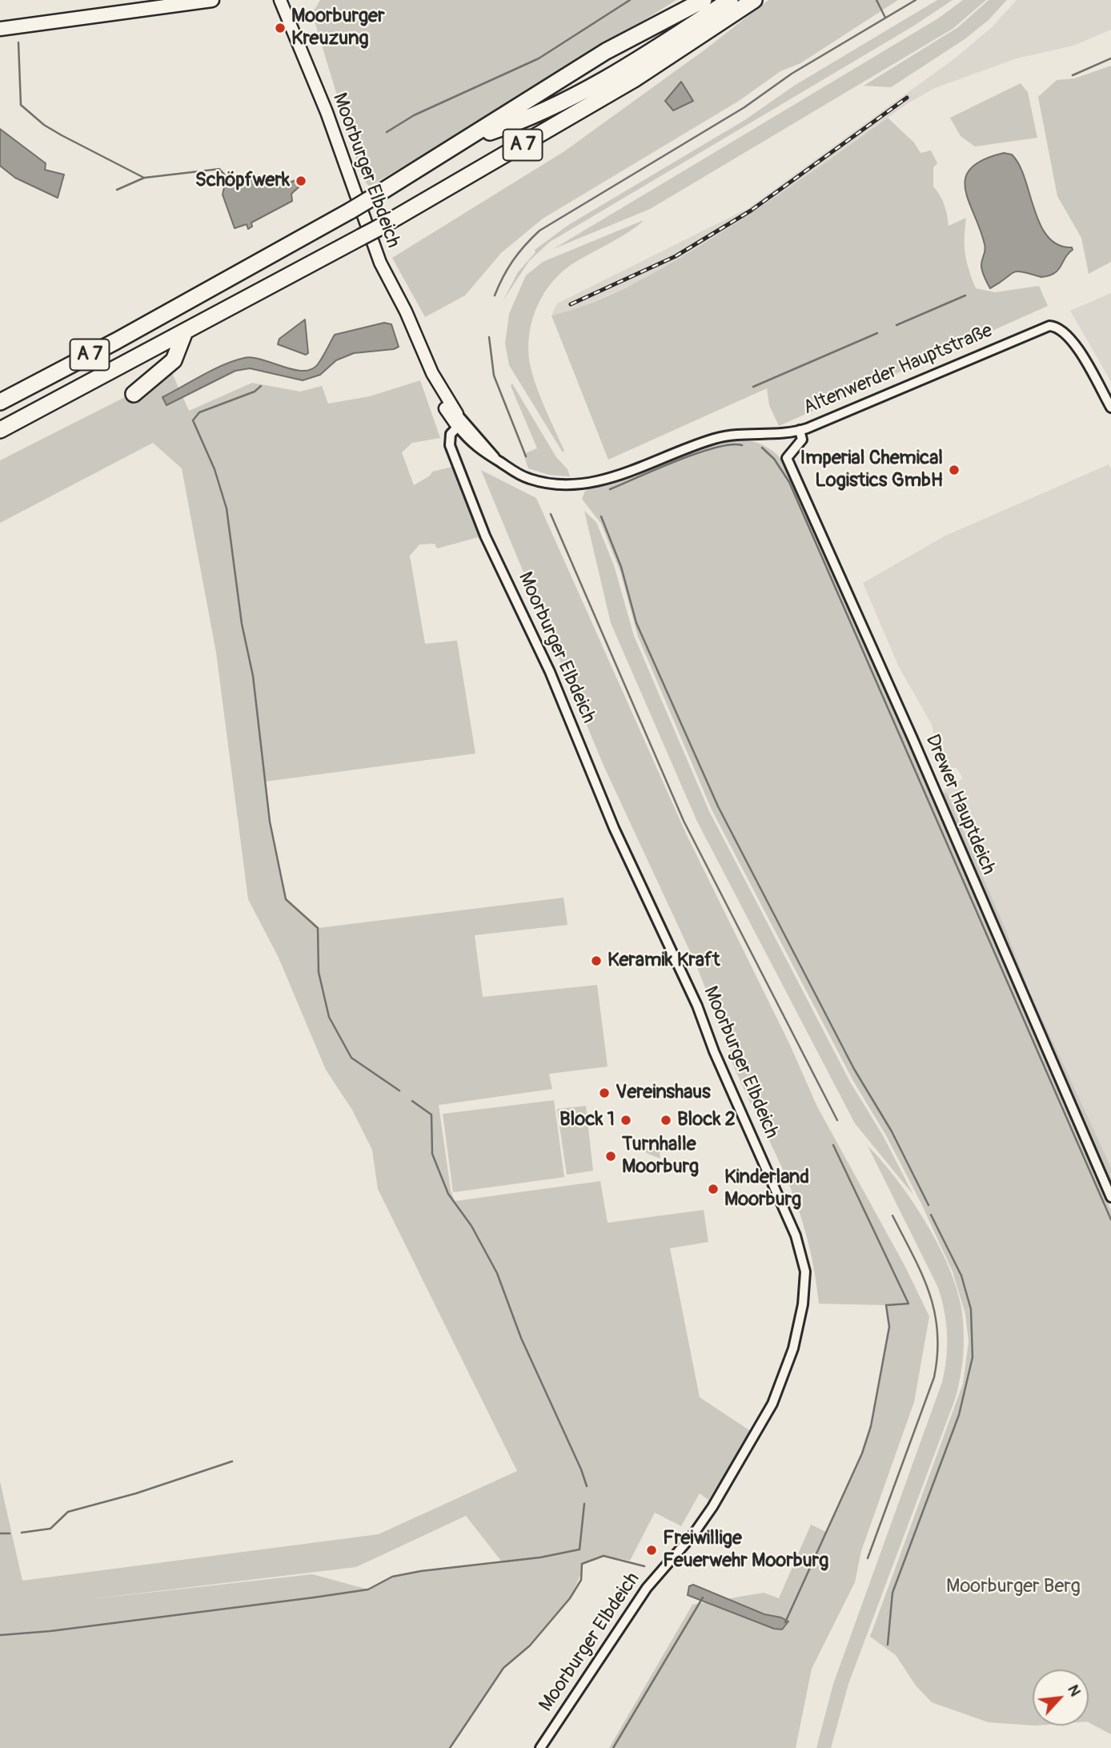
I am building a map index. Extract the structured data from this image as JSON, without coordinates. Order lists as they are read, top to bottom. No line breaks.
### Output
{"streets":{"highway":["A 7"],"street":["Moorburger Elbdeich","Altenwerder Hauptstraße","Drewer Hauptdeich"]},"crossings":[["Moorburger Elbdeich","Altenwerder Hauptstraße"],["Altenwerder Hauptstraße","Drewer Hauptdeich"]],"parks":["Moorburger Berg"],"places":["Moorburger Kreuzung","Schöpfwerk","Imperial Chemical Logistics GmbH","Keramik Kraft","Vereinshaus","Block 1","Block 2","Turnhalle Moorburg","Kinderland Moorburg","Freiwillige Feuerwehr Moorburg"],"north":"top right"}
